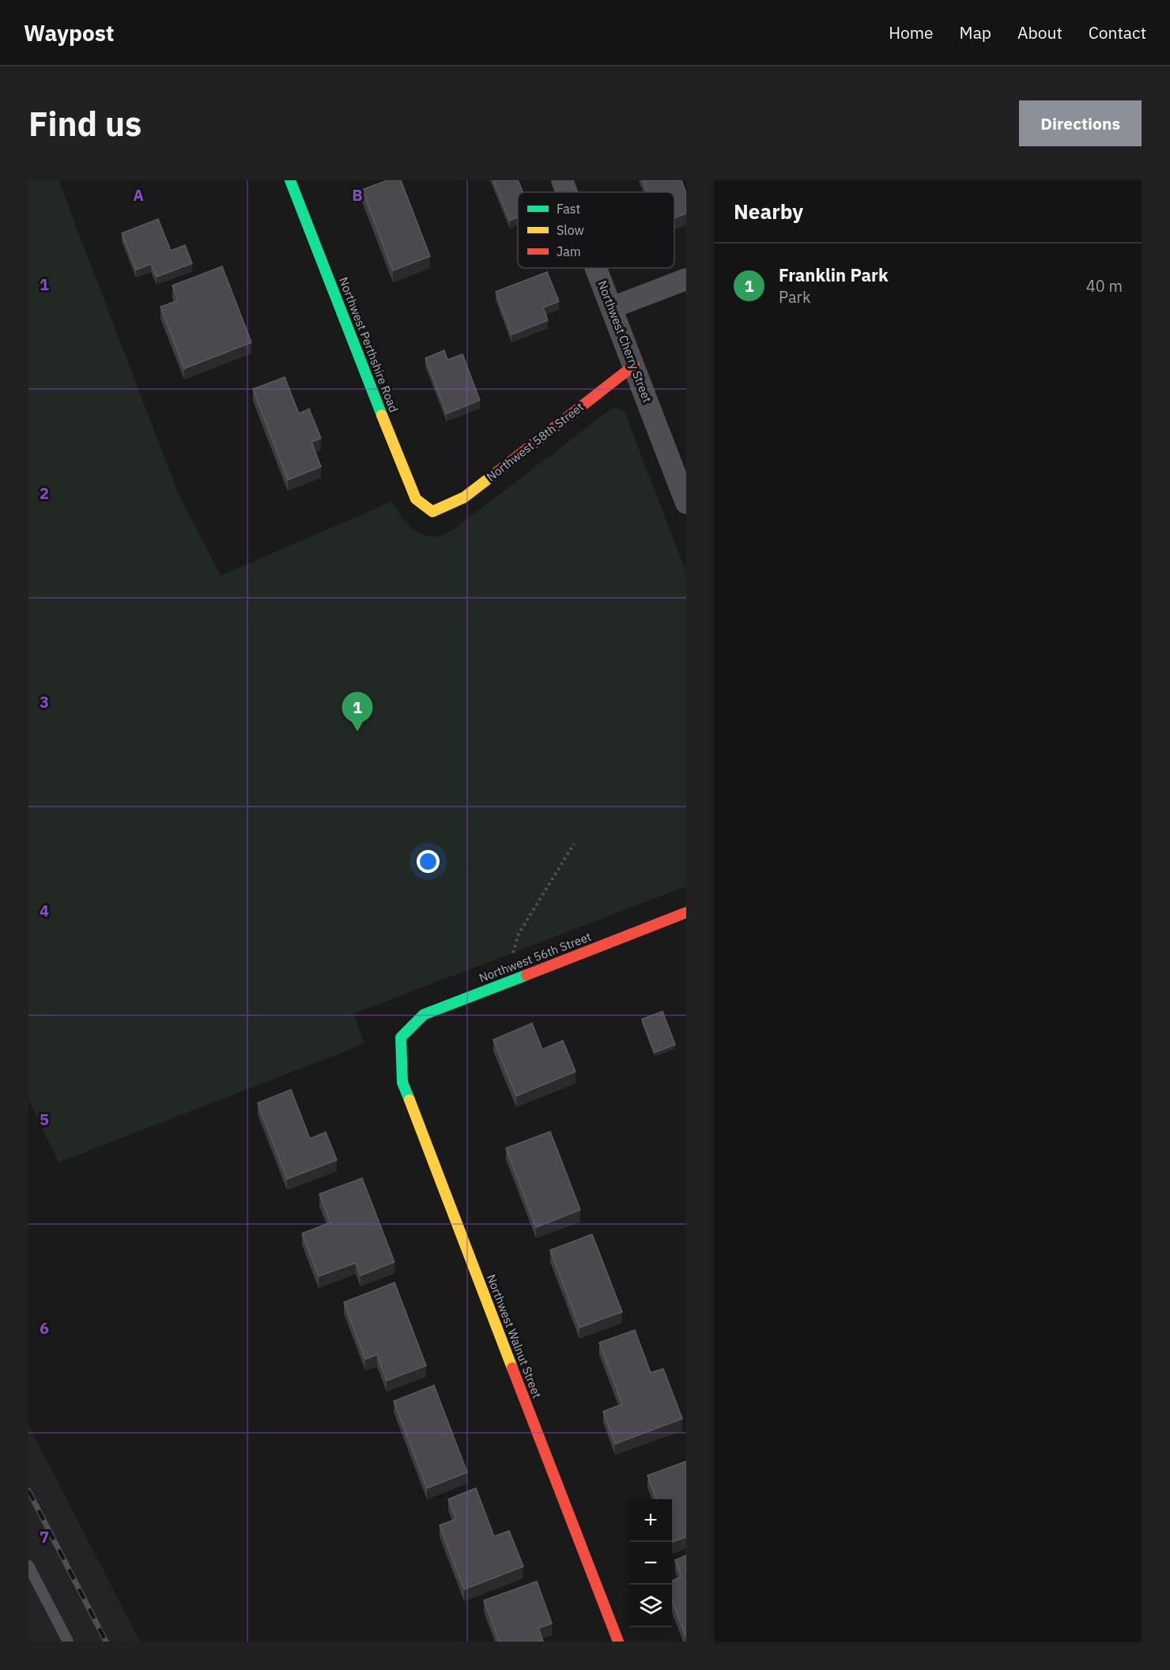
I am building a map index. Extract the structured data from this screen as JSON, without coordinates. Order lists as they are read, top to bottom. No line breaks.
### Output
{"streets":{"street":["Northwest Cherry Street","Northwest Perthshire Road","Northwest 58th Street","Northwest 56th Street","Northwest Walnut Street"]},"crossings":[["Northwest Cherry Street","Northwest 58th Street"],["Northwest Perthshire Road","Northwest 58th Street"],["Northwest 56th Street","Northwest Walnut Street"]],"legend":["Fast","Slow","Jam"],"page":{"header":"Waypost","nav":["Home","Map","About","Contact"],"buttons":"Directions","title":"Find us","heading":"Nearby","list":[{"mark":"1","name":"Franklin Park","note":"Park","value":"40 m"}],"pins":"1","map_buttons":["+","−"]},"grid":{"columns":["A","B"],"rows":["1","2","3","4","5","6","7"]}}
